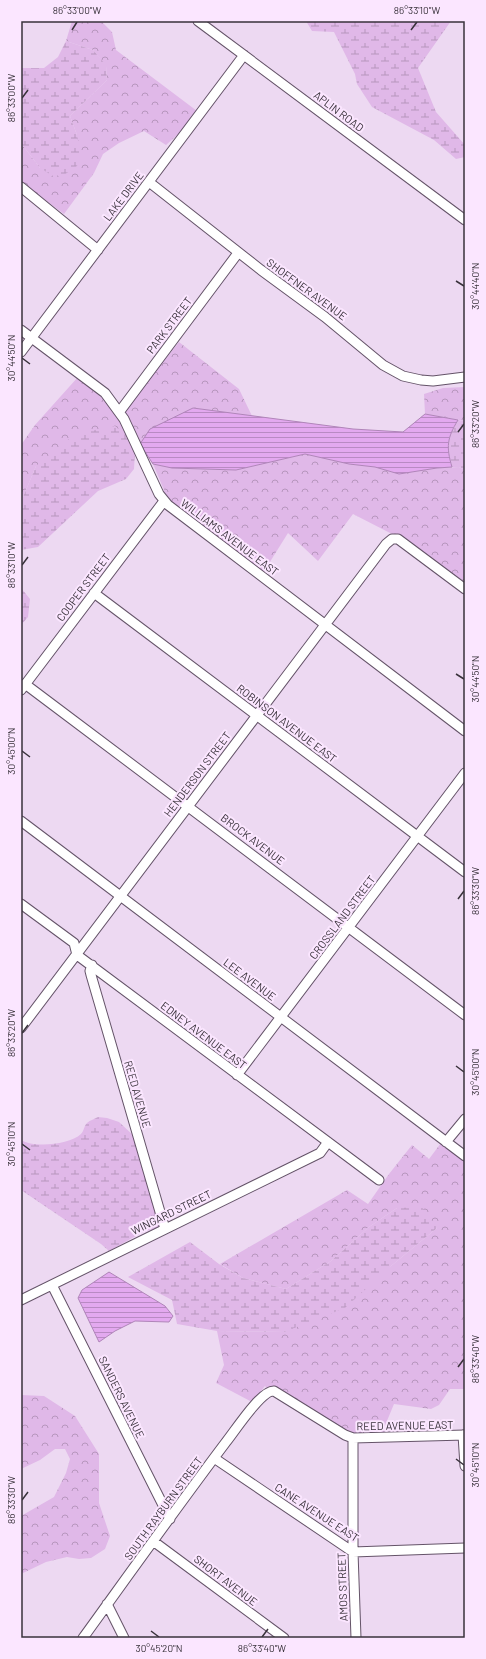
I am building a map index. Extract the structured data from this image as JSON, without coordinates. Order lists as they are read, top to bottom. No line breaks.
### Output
{"streets":{"street":["APLIN ROAD","LAKE DRIVE","SHOFFNER AVENUE","PARK STREET","WILLIAMS AVENUE EAST","COOPER STREET","ROBINSON AVENUE EAST","HENDERSON STREET","BROCK AVENUE","CROSSLAND STREET","LEE AVENUE","EDNEY AVENUE EAST","REED AVENUE","WINGARD STREET","SANDERS AVENUE","REED AVENUE EAST","SOUTH RAYBURN STREET","CANE AVENUE EAST","SHORT AVENUE","AMOS STREET"]},"crossings":[["APLIN ROAD","LAKE DRIVE"],["LAKE DRIVE","SHOFFNER AVENUE"],["LAKE DRIVE","WILLIAMS AVENUE EAST"],["SHOFFNER AVENUE","PARK STREET"],["PARK STREET","WILLIAMS AVENUE EAST"],["WILLIAMS AVENUE EAST","COOPER STREET"],["WILLIAMS AVENUE EAST","HENDERSON STREET"],["COOPER STREET","ROBINSON AVENUE EAST"],["COOPER STREET","BROCK AVENUE"],["ROBINSON AVENUE EAST","HENDERSON STREET"],["ROBINSON AVENUE EAST","CROSSLAND STREET"],["HENDERSON STREET","BROCK AVENUE"],["HENDERSON STREET","LEE AVENUE"],["HENDERSON STREET","EDNEY AVENUE EAST"],["BROCK AVENUE","CROSSLAND STREET"],["CROSSLAND STREET","LEE AVENUE"],["CROSSLAND STREET","EDNEY AVENUE EAST"],["EDNEY AVENUE EAST","REED AVENUE"],["EDNEY AVENUE EAST","WINGARD STREET"],["REED AVENUE","WINGARD STREET"],["WINGARD STREET","SANDERS AVENUE"],["SANDERS AVENUE","SOUTH RAYBURN STREET"],["REED AVENUE EAST","SOUTH RAYBURN STREET"],["REED AVENUE EAST","AMOS STREET"],["SOUTH RAYBURN STREET","CANE AVENUE EAST"],["SOUTH RAYBURN STREET","SHORT AVENUE"],["CANE AVENUE EAST","AMOS STREET"]],"coordinates":["86°33'00\"W","86°33'10\"W","30°44'40\"N","30°44'50\"N","86°33'20\"W","30°45'00\"N","86°33'30\"W","30°45'10\"N","86°33'40\"W","30°45'20\"N"]}
